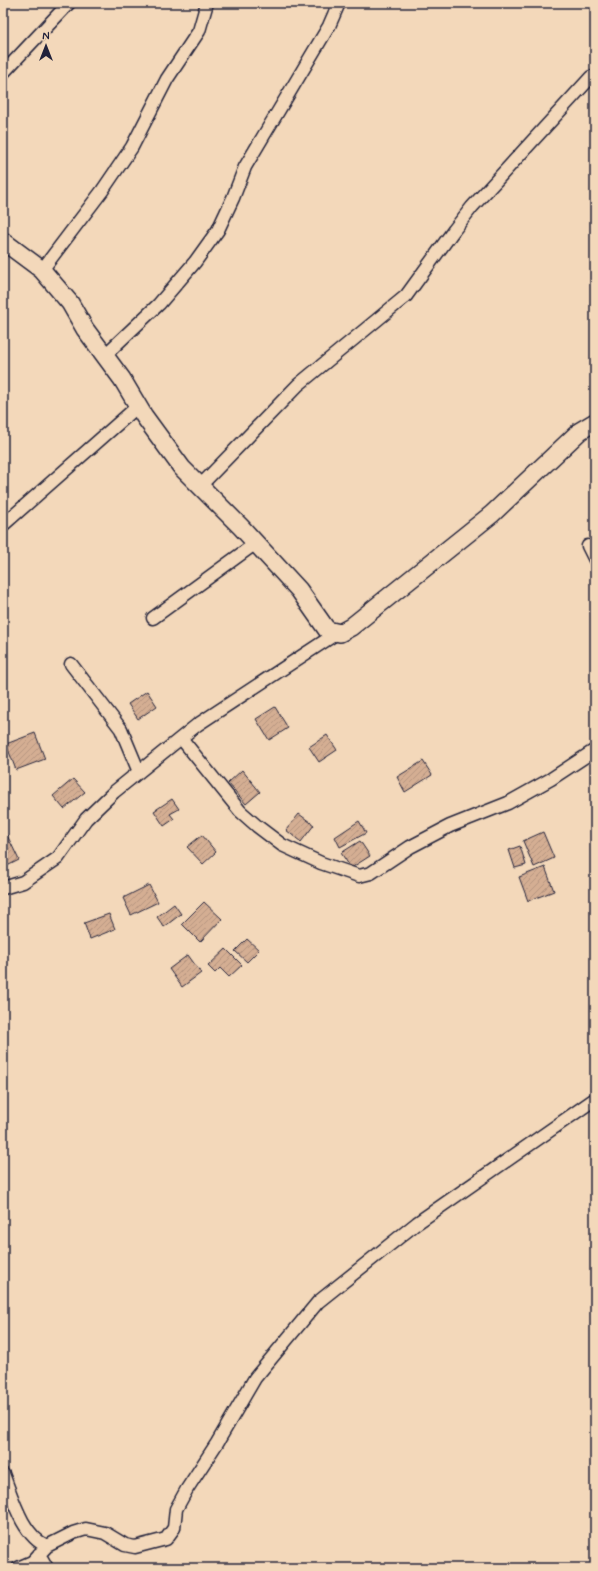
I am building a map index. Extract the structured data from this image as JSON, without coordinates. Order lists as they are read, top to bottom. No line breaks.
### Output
{"north":"top"}
